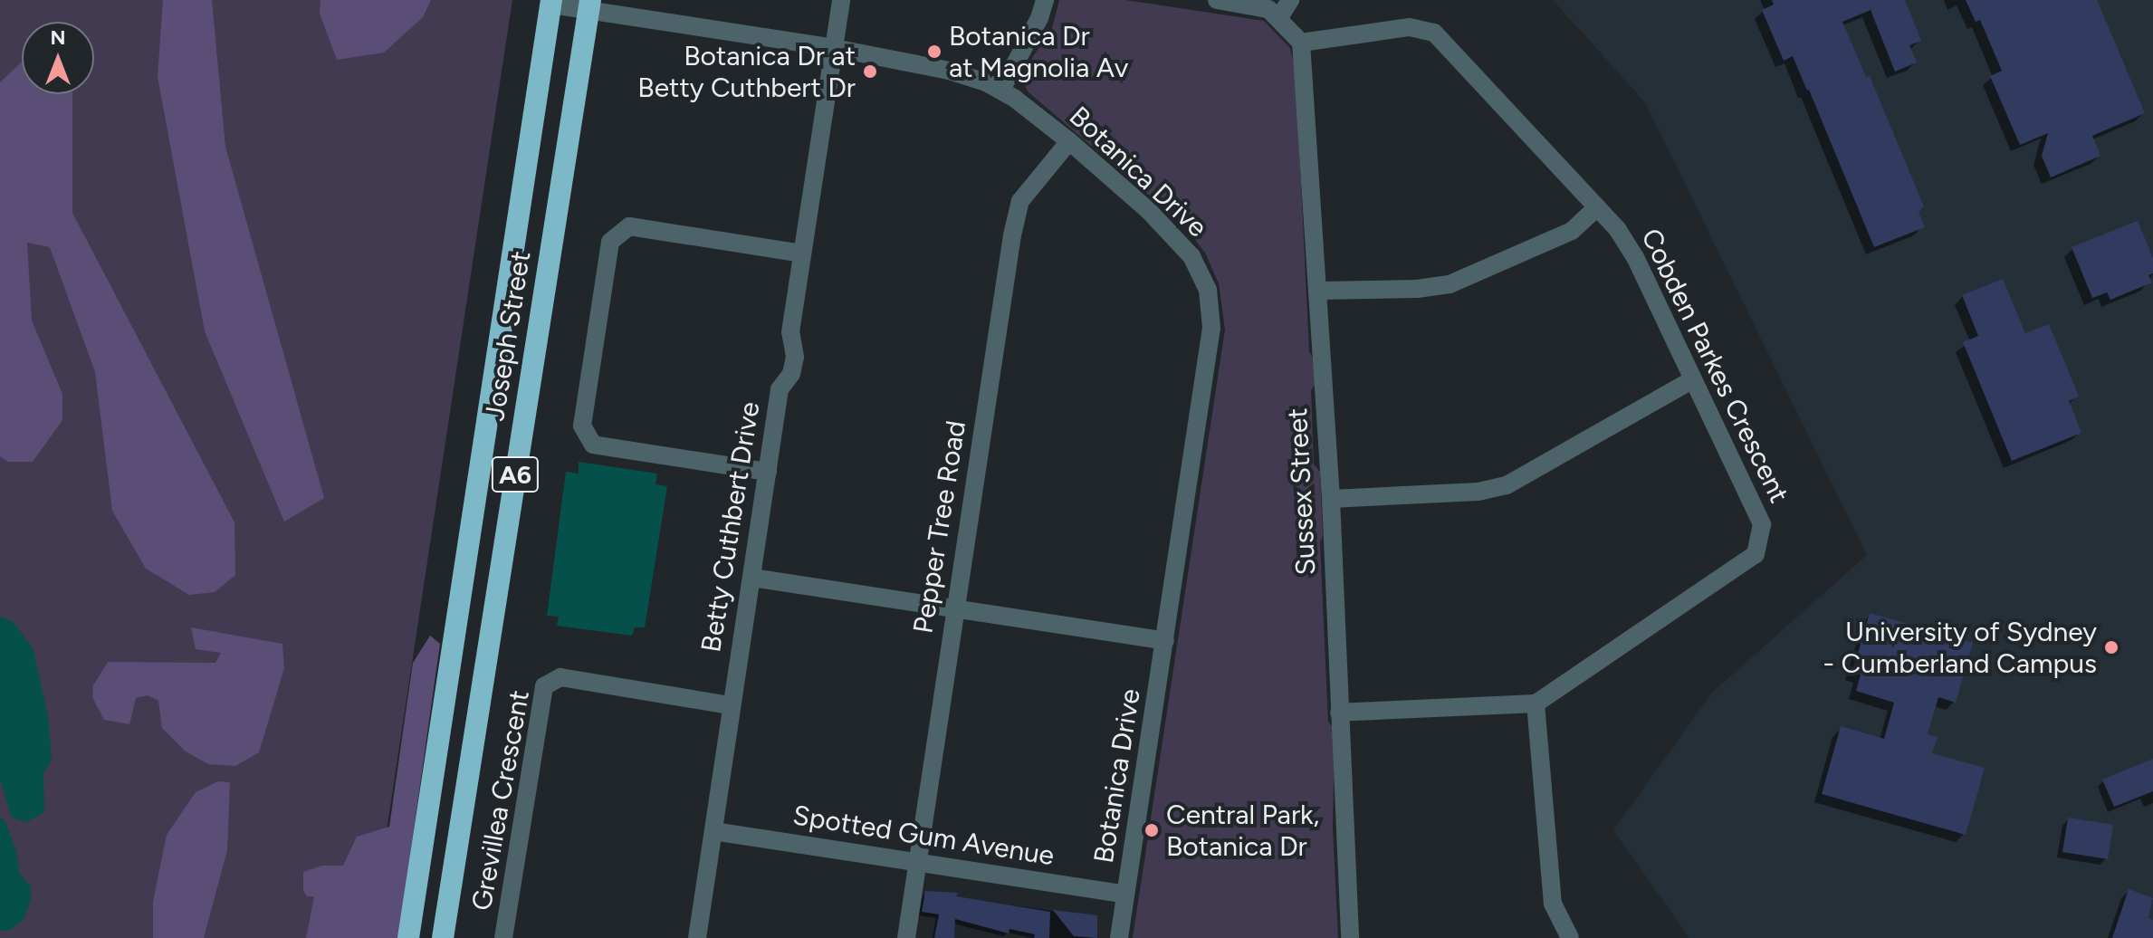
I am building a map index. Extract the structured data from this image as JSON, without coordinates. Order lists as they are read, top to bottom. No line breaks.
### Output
{"streets":{"highway":["Joseph Street","A6"],"street":["Botanica Drive","Cobden Parkes Crescent","Sussex Street","Betty Cuthbert Drive","Pepper Tree Road","Grevillea Crescent","Spotted Gum Avenue"]},"crossings":[["Botanica Drive","Joseph Street"],["Botanica Drive","Betty Cuthbert Drive"],["Botanica Drive","Pepper Tree Road"],["Botanica Drive","Spotted Gum Avenue"],["Cobden Parkes Crescent","Sussex Street"],["Betty Cuthbert Drive","Grevillea Crescent"],["Betty Cuthbert Drive","Spotted Gum Avenue"],["Pepper Tree Road","Spotted Gum Avenue"]],"places":["Botanica Dr at Magnolia Av","Botanica Dr at Betty Cuthbert Dr","University of Sydney - Cumberland Campus","Central Park, Botanica Dr"],"north":"top"}
